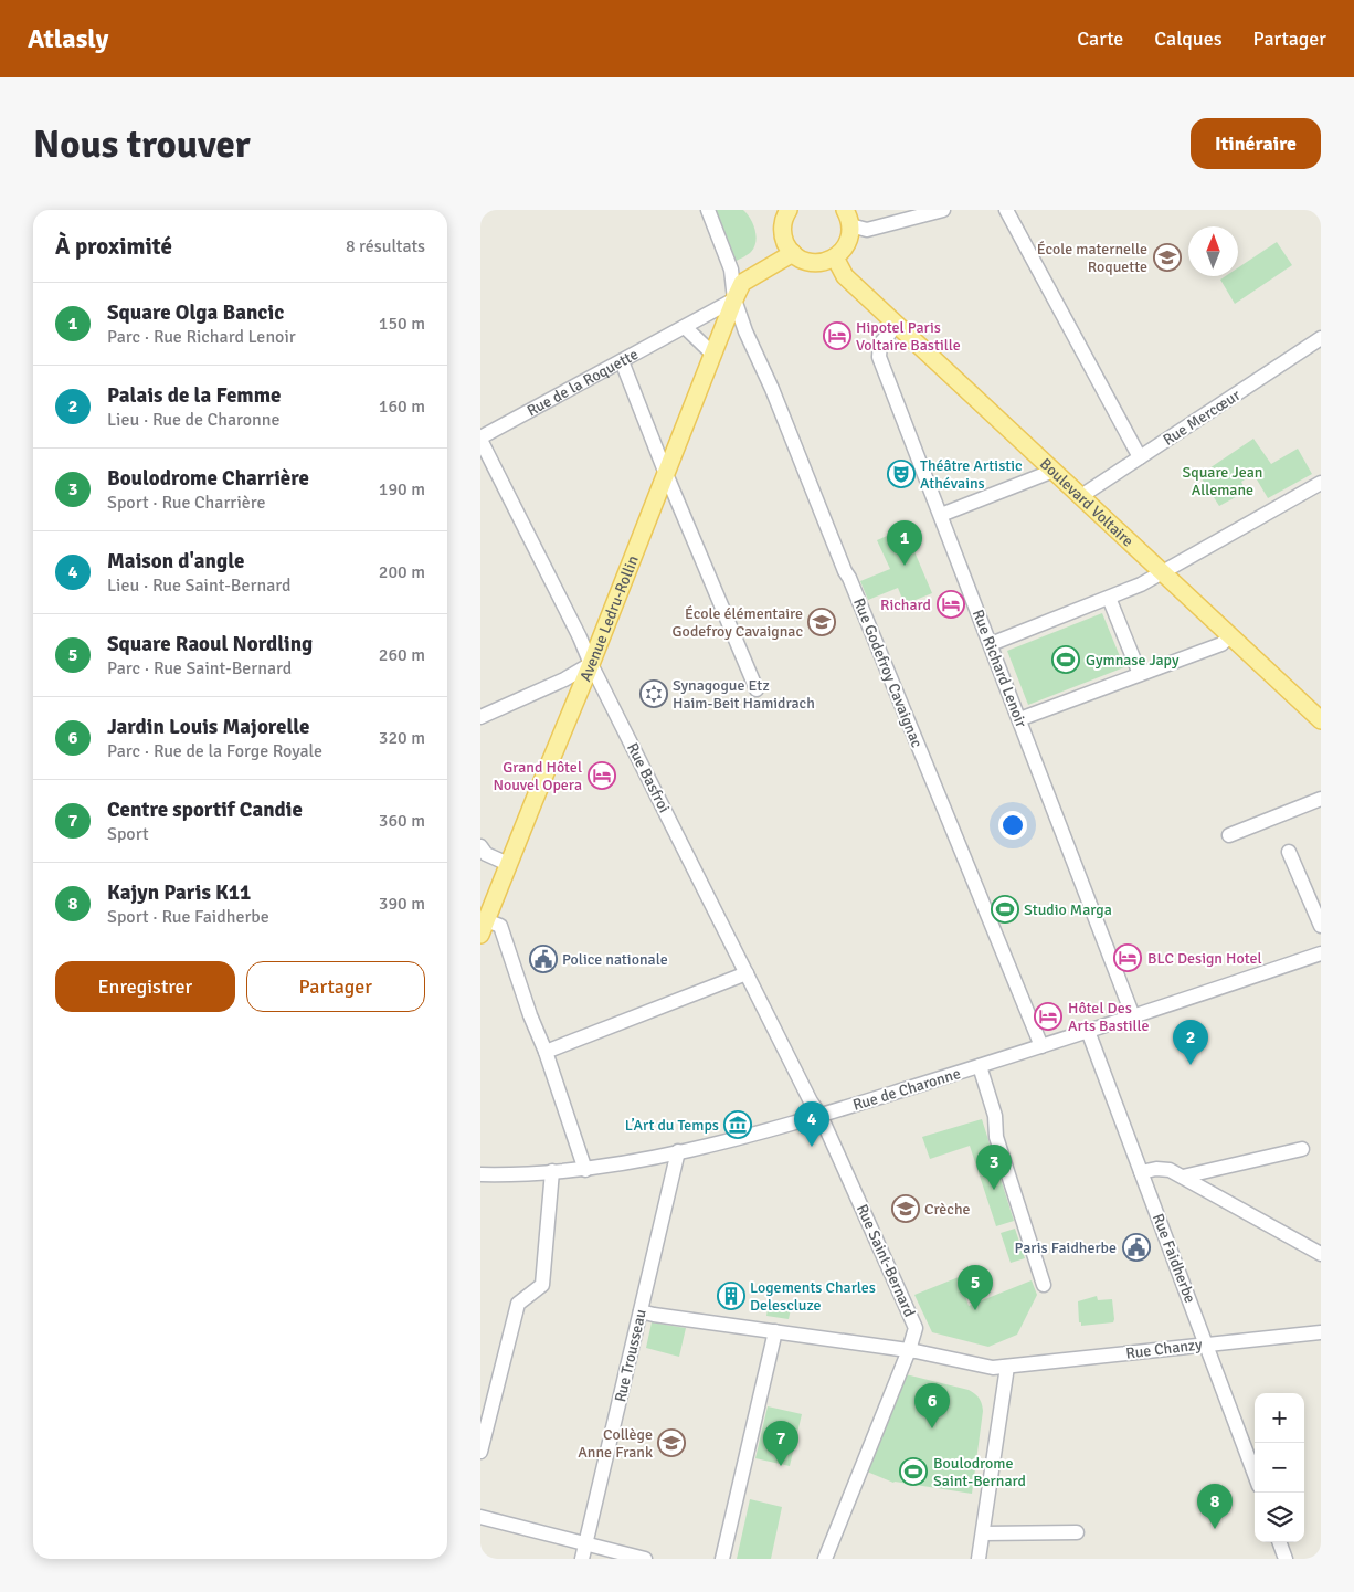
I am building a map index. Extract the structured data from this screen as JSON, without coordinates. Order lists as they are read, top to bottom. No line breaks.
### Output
{"streets":{"main road":["Rue de la Roquette","Boulevard Voltaire","Avenue Ledru-Rollin"],"street":["Rue Mercœur","Rue Richard Lenoir","Rue Godefroy Cavaignac","Rue Basfroi","Rue de Charonne","Rue Faidherbe","Rue Saint-Bernard","Rue Chanzy","Rue Trousseau"]},"crossings":[["Rue de la Roquette","Avenue Ledru-Rollin"],["Rue de la Roquette","Rue Godefroy Cavaignac"],["Rue de la Roquette","Rue Basfroi"],["Rue Mercœur","Boulevard Voltaire"],["Boulevard Voltaire","Rue Richard Lenoir"],["Avenue Ledru-Rollin","Rue Godefroy Cavaignac"],["Avenue Ledru-Rollin","Rue Basfroi"],["Rue Richard Lenoir","Rue de Charonne"],["Rue Godefroy Cavaignac","Rue de Charonne"],["Rue Basfroi","Rue de Charonne"],["Rue Basfroi","Rue Saint-Bernard"],["Rue de Charonne","Rue Faidherbe"],["Rue de Charonne","Rue Saint-Bernard"],["Rue de Charonne","Rue Trousseau"],["Rue Faidherbe","Rue Chanzy"]],"parks":["Square Jean Allemane"],"places":{"school or university":["École maternelle Roquette","École élémentaire Godefroy Cavaignac","Crèche","Collège Anne Frank"],"hotel":["Hipotel Paris Voltaire Bastille","Richard","Grand Hôtel Nouvel Opera","BLC Design Hotel","Hôtel Des Arts Bastille"],"theatre":["Théâtre Artistic Athévains"],"sports":["Gymnase Japy","Studio Marga","Boulodrome Saint-Bernard"],"synagogue":["Synagogue Etz Haim-Beit Hamidrach"],"public building":["Police nationale","Paris Faidherbe"],"museum":["L’Art du Temps"],"building":["Logements Charles Delescluze"]},"north":"top","page":{"header":"Atlasly","nav":["Carte","Calques","Partager"],"buttons":["Itinéraire",["Enregistrer","Partager"]],"title":"Nous trouver","heading":["À proximité","8 résultats"],"list":[{"mark":"1","name":"Square Olga Bancic","note":"Parc · Rue Richard Lenoir","value":"150 m"},{"mark":"2","name":"Palais de la Femme","note":"Lieu · Rue de Charonne","value":"160 m"},{"mark":"3","name":"Boulodrome Charrière","note":"Sport · Rue Charrière","value":"190 m"},{"mark":"4","name":"Maison d'angle","note":"Lieu · Rue Saint-Bernard","value":"200 m"},{"mark":"5","name":"Square Raoul Nordling","note":"Parc · Rue Saint-Bernard","value":"260 m"},{"mark":"6","name":"Jardin Louis Majorelle","note":"Parc · Rue de la Forge Royale","value":"320 m"},{"mark":"7","name":"Centre sportif Candie","note":"Sport","value":"360 m"},{"mark":"8","name":"Kajyn Paris K11","note":"Sport · Rue Faidherbe","value":"390 m"}],"pins":["1","2","4","3","5","6","7","8"],"map_buttons":["+","−"]}}
